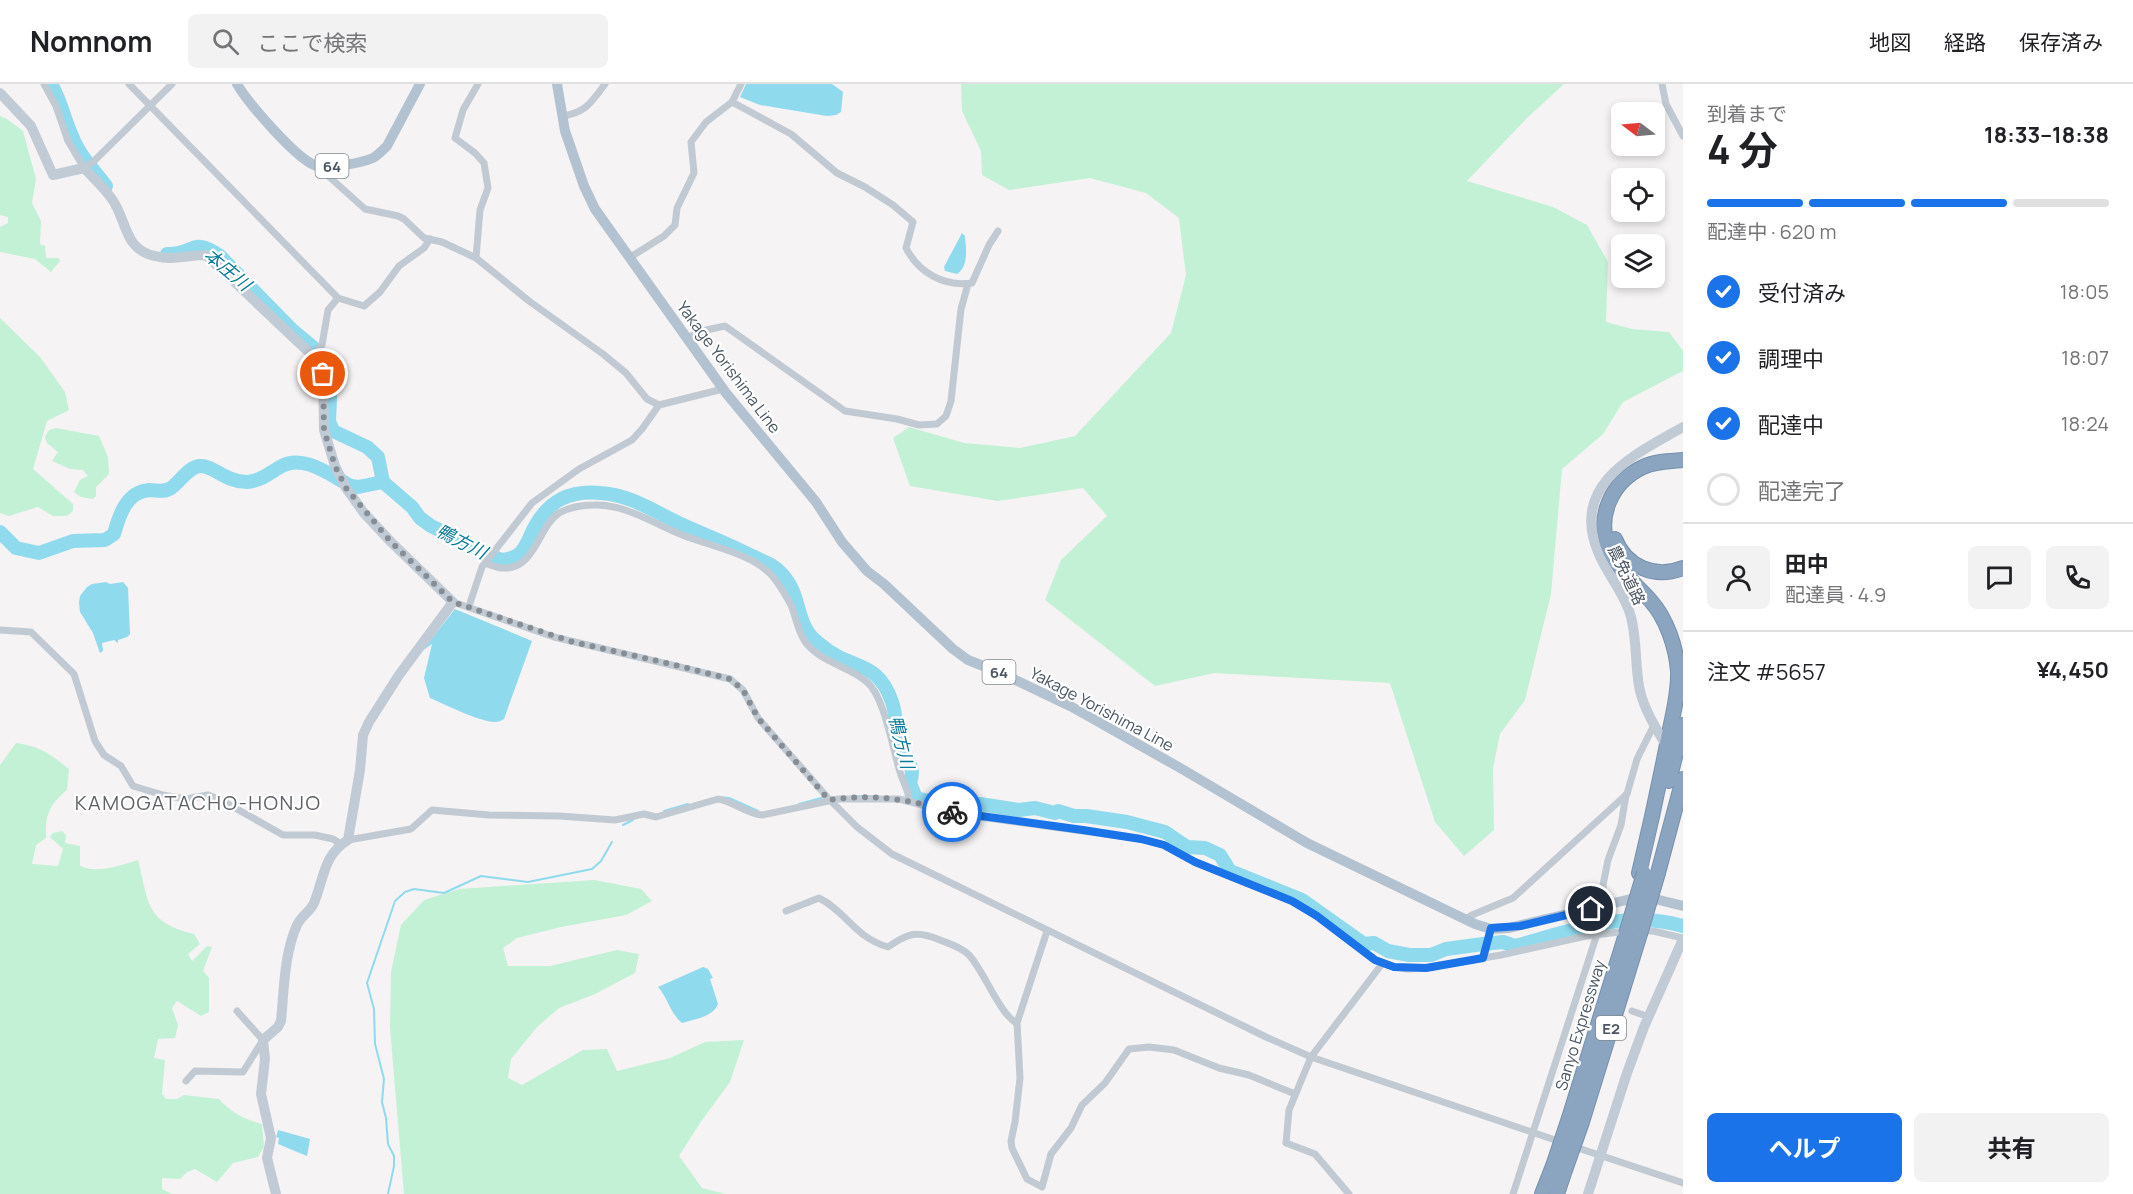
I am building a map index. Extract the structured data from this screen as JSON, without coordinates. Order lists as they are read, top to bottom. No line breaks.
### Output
{"streets":{"highway":["Sanyo Expressway","E2"],"main road":["64","Yakage Yorishima Line","農免道路"]},"districts":["KAMOGATACHO-HONJO"],"water":["本庄川","鴨方川"],"north":"left","page":{"header":"Nomnom","search":"ここで検索","nav":["地図","経路","保存済み"],"heading":["4 分","到着まで","18:33–18:38"],"panel":["田中","配達員 · 4.9","注文 #5657","¥4,450"],"bar":"配達中 · 620 m","list":[["受付済み","18:05"],["調理中","18:07"],["配達中","18:24"],"配達完了"],"buttons":["ヘルプ","共有"]}}
